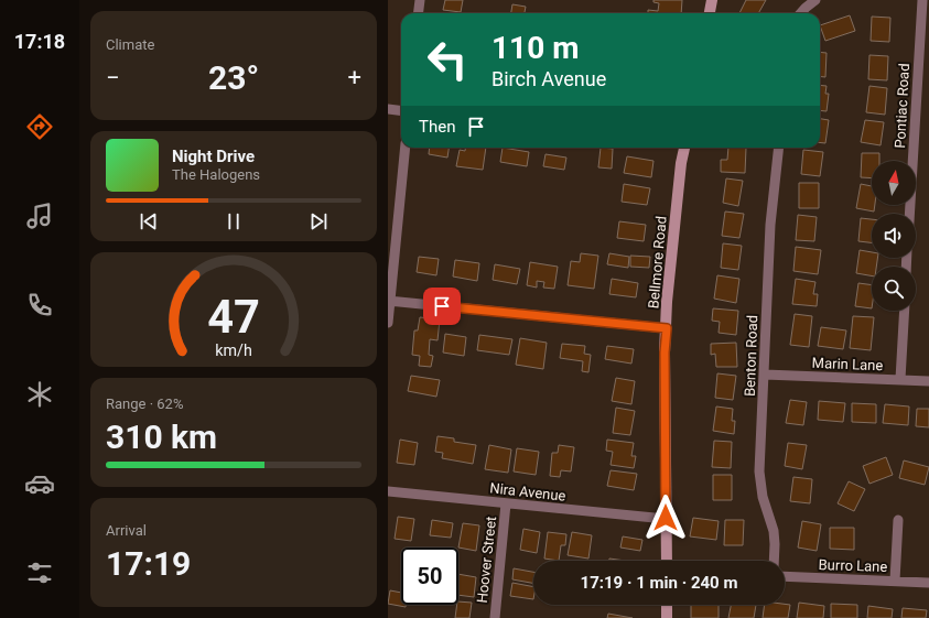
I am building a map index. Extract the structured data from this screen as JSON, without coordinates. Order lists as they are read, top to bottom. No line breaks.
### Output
{"streets":{"main road":["Bellmore Road"],"street":["Pontiac Road","Benton Road","Marin Lane","Nira Avenue","Hoover Street","Burro Lane"]},"crossings":[["Bellmore Road","Nira Avenue"],["Benton Road","Marin Lane"],["Nira Avenue","Hoover Street"]],"north":"top","page":{"tabs":"17:18","tile":["Climate",["Range · 62%","310 km"],["Arrival","17:19"]],"turn":["110 m","Birch Avenue"],"heat":["−","23°","+"],"then":"Then","song":["Night Drive","The Halogens"],"limit":"50","trip":"17:19 · 1 min · 240 m","gauge":["47","km/h"]}}
